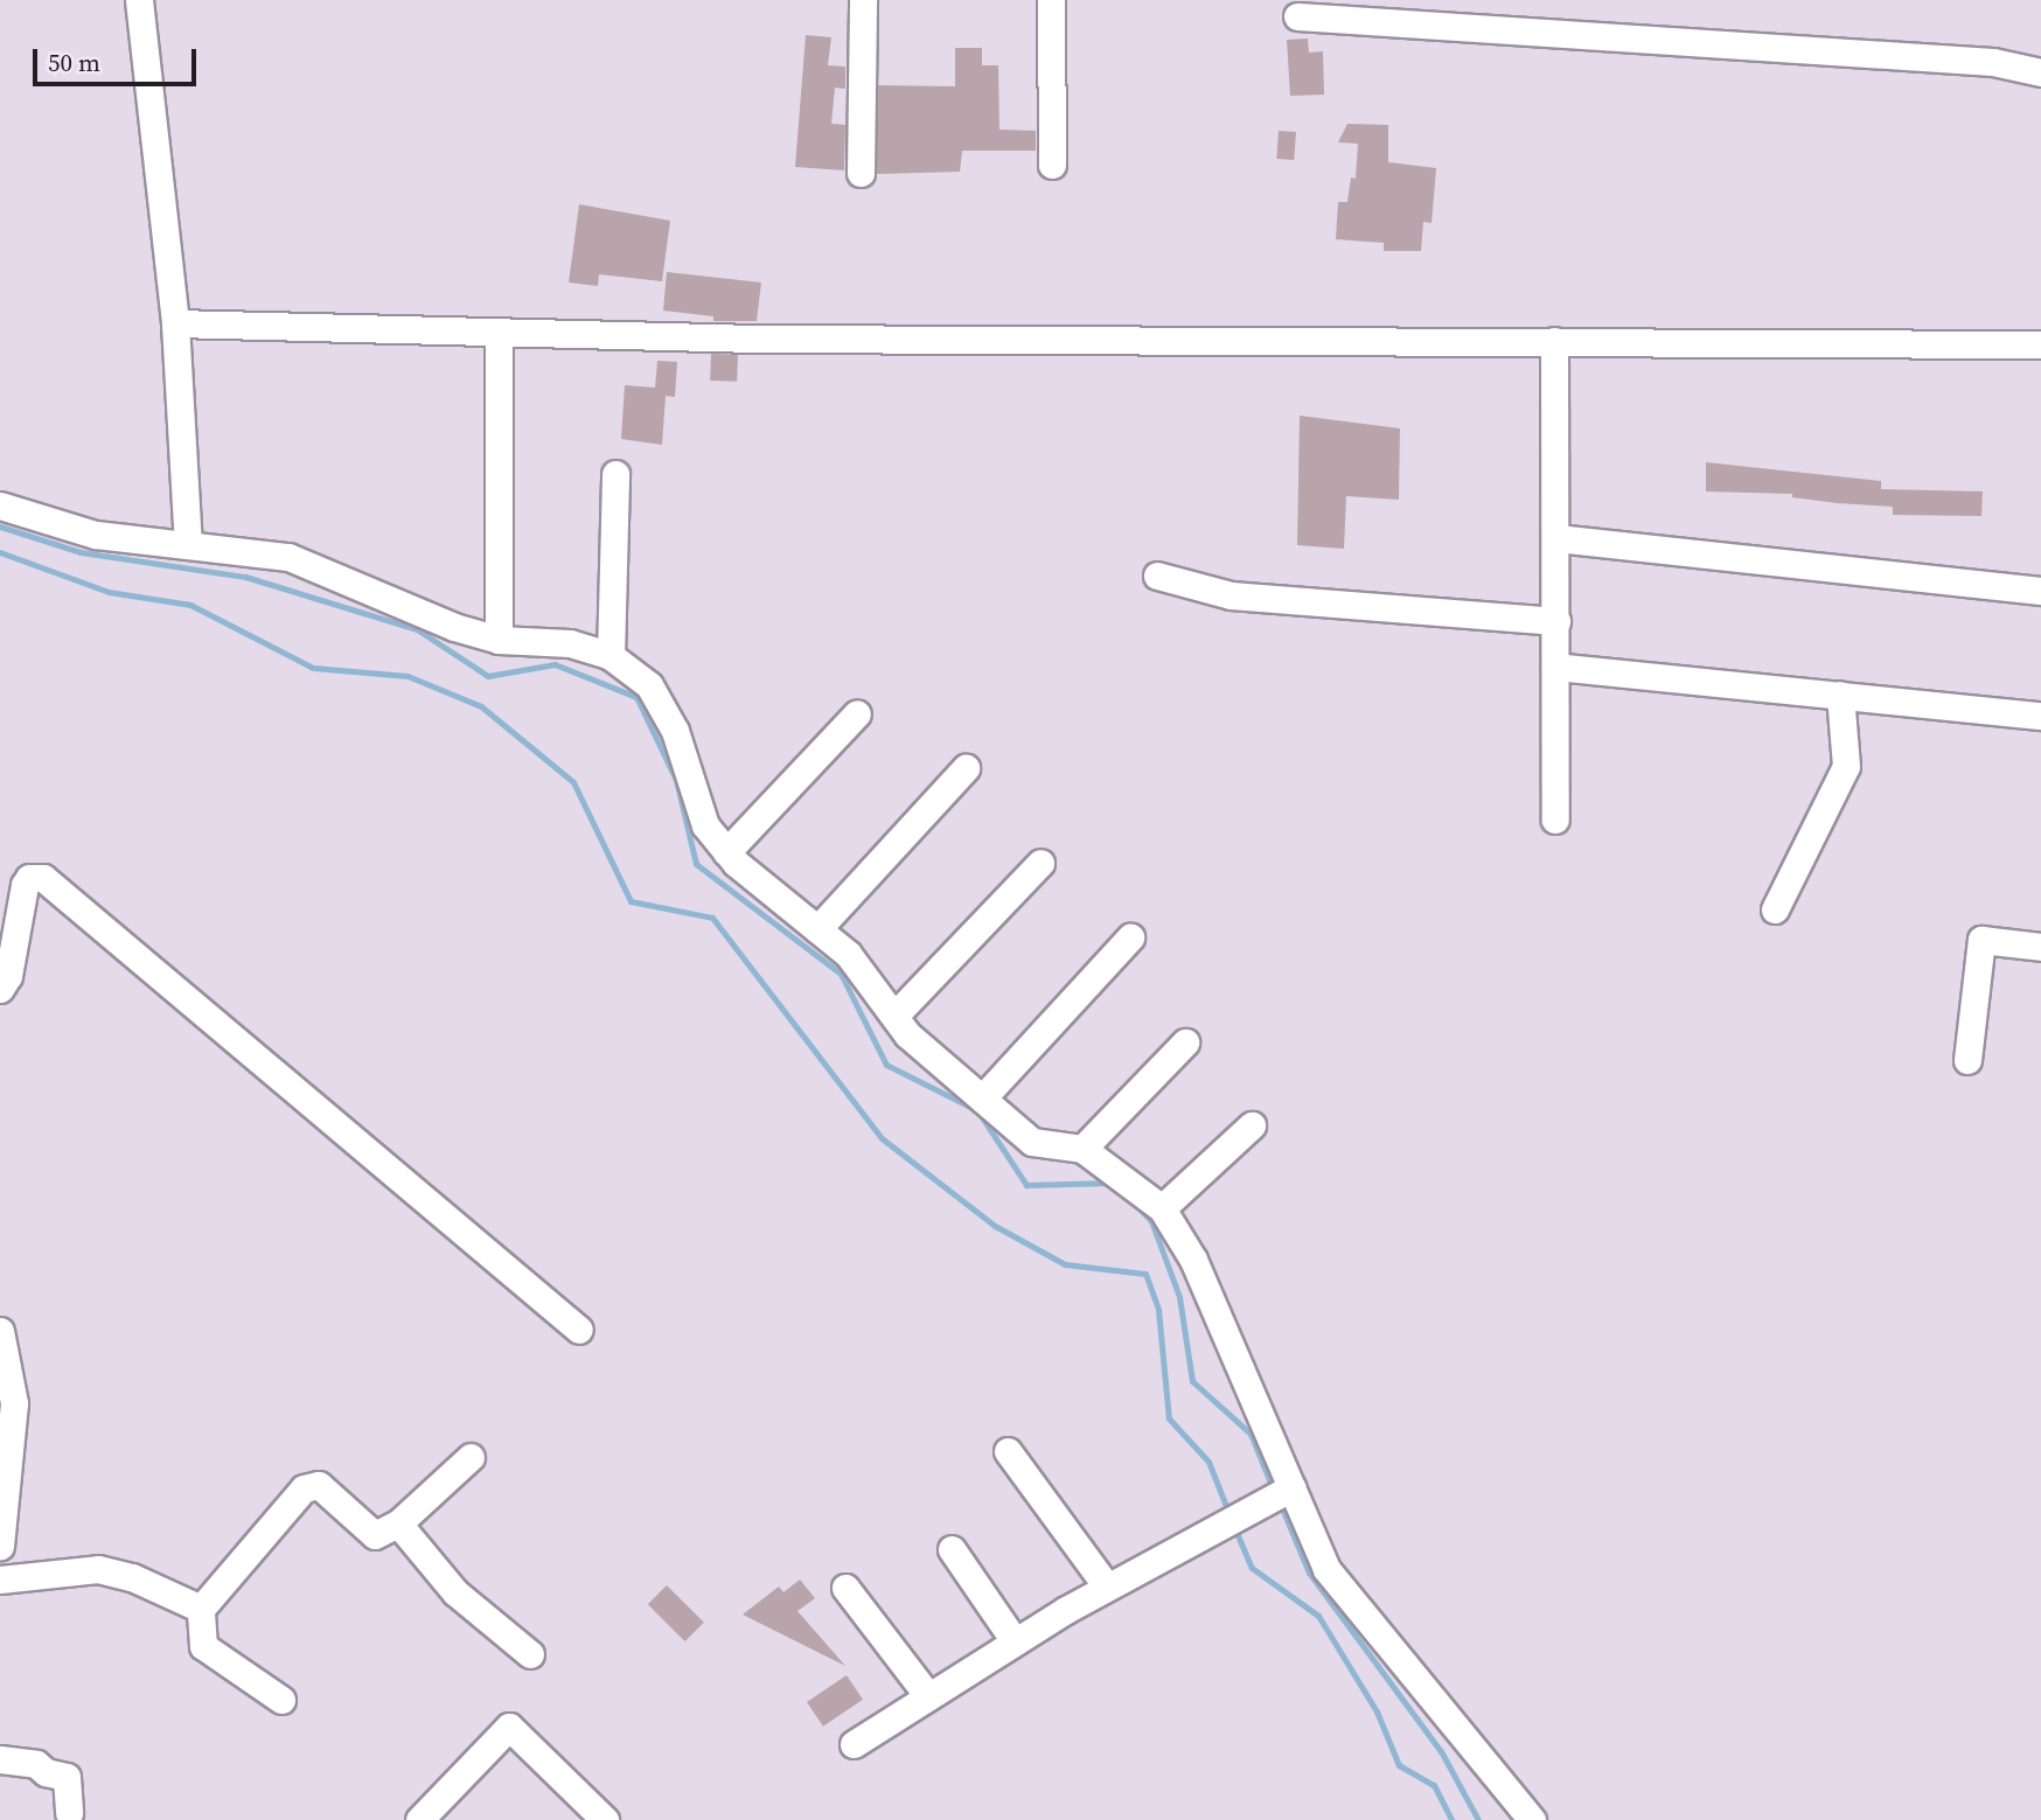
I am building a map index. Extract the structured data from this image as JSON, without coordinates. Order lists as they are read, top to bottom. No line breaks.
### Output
{"scale_bar":"50 m"}
